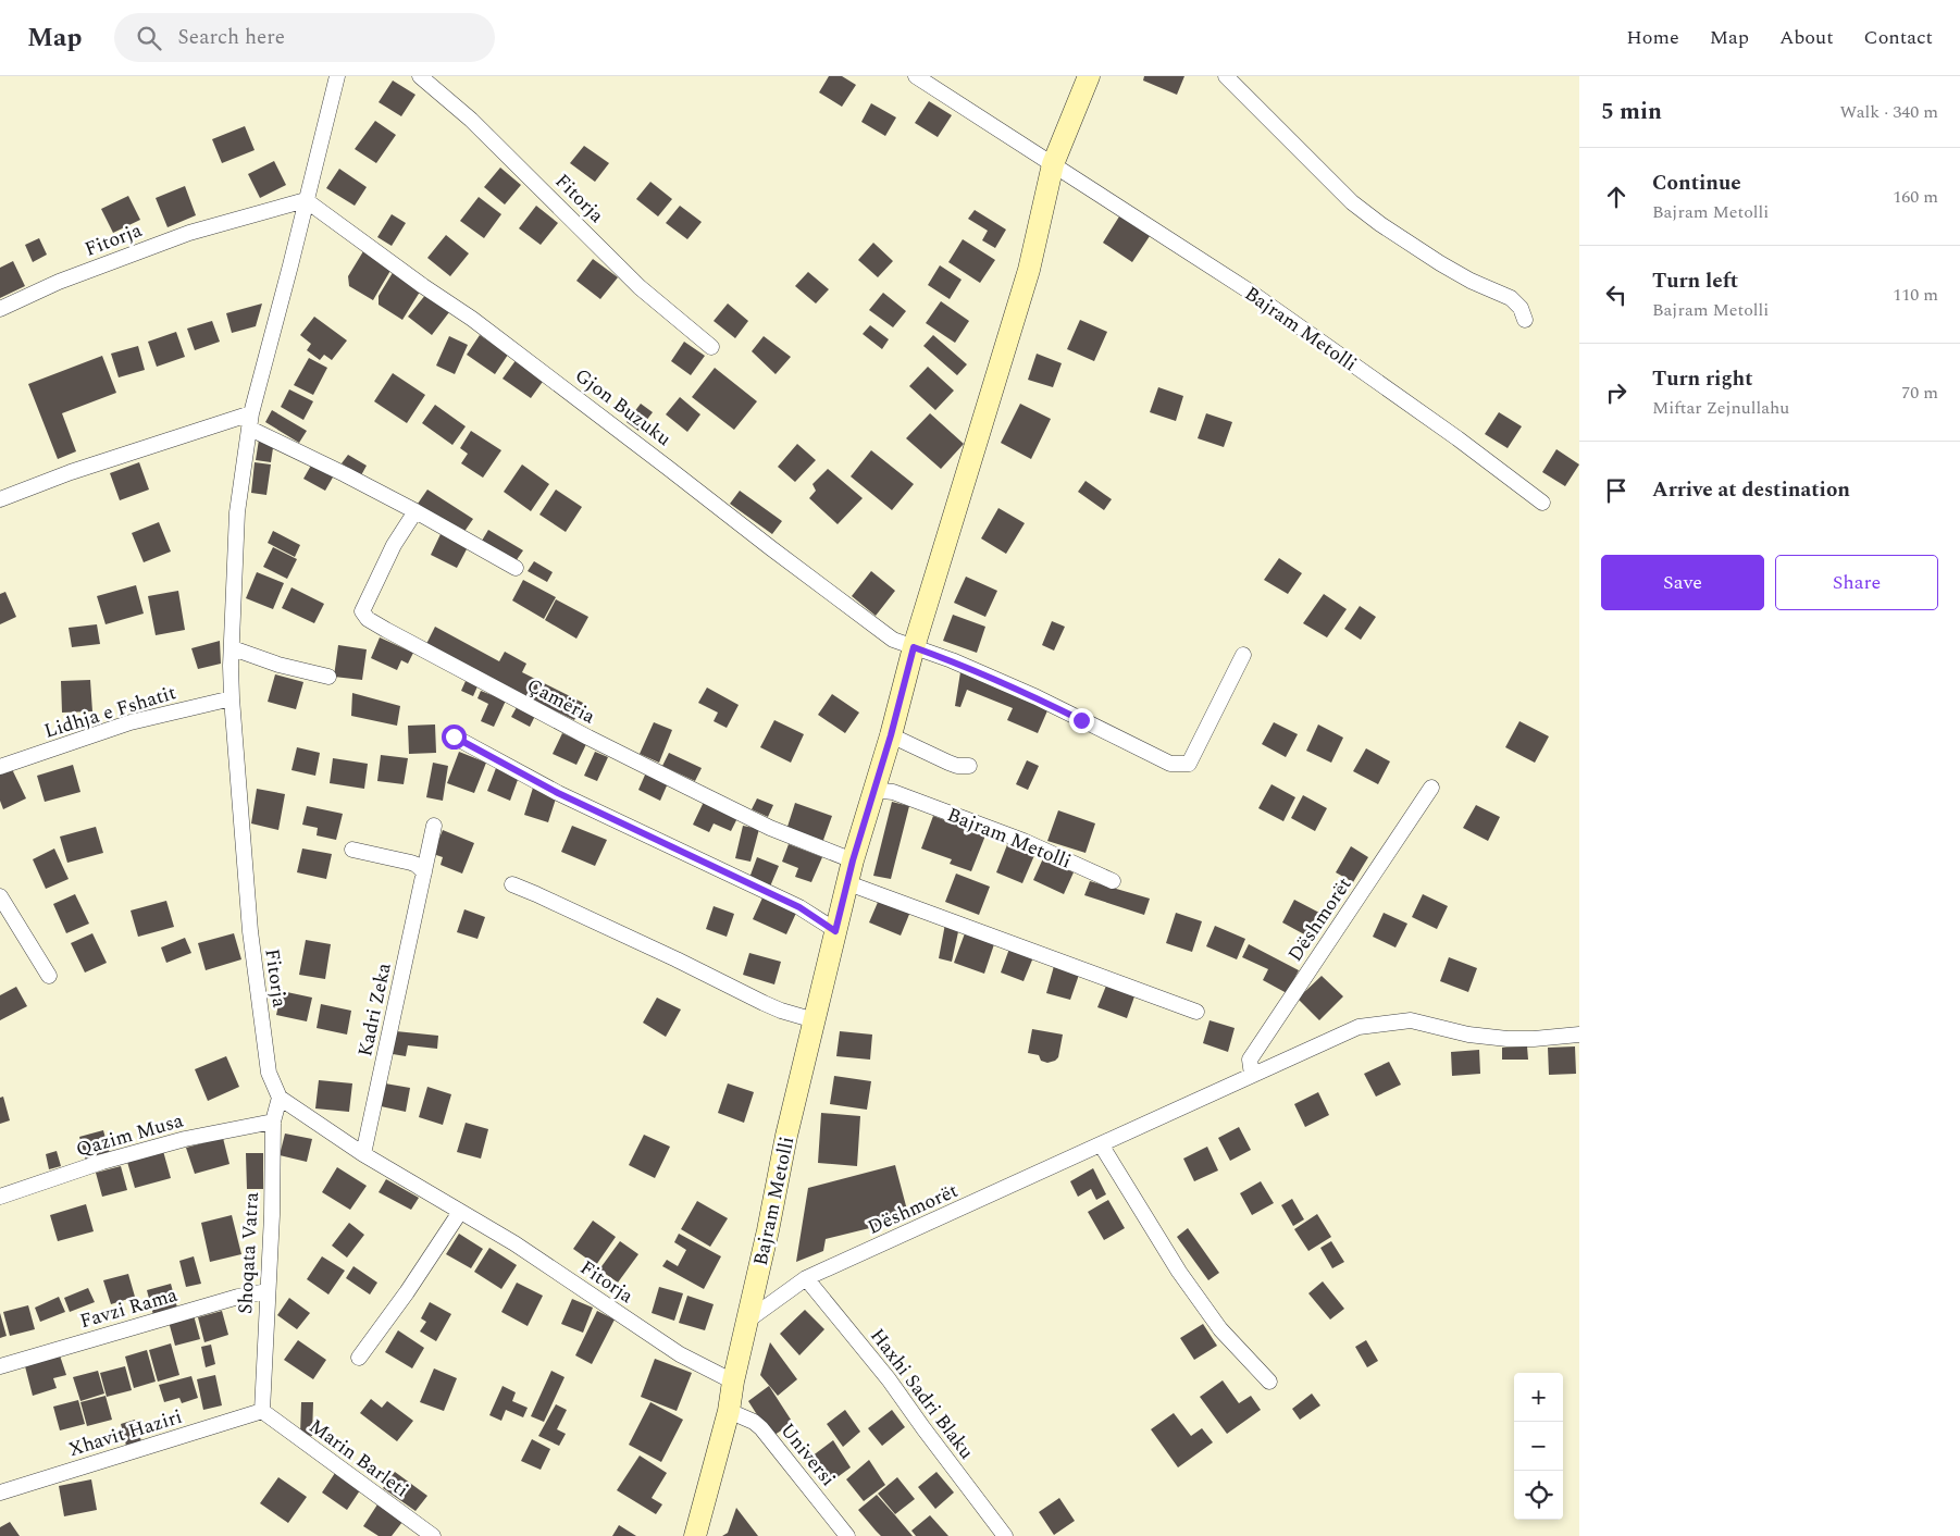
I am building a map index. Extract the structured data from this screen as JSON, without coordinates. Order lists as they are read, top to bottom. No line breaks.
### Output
{"streets":{"main road":["Bajram Metolli"],"street":["Fitorja","Gjon Buzuku","Çamëria","Lidhja e Fshatit","Dëshmorët","Kadri Zeka","Qazim Musa","Shoqata Vatra","Favzi Rama","Haxhi Sadri Blaku","Xhavit Haziri","Universi","Marin Barleti"]},"crossings":[["Fitorja","Bajram Metolli"],["Fitorja","Gjon Buzuku"],["Fitorja","Lidhja e Fshatit"],["Fitorja","Kadri Zeka"],["Fitorja","Shoqata Vatra"],["Bajram Metolli","Gjon Buzuku"],["Bajram Metolli","Çamëria"],["Bajram Metolli","Dëshmorët"],["Bajram Metolli","Universi"],["Dëshmorët","Haxhi Sadri Blaku"],["Qazim Musa","Shoqata Vatra"],["Shoqata Vatra","Favzi Rama"],["Shoqata Vatra","Xhavit Haziri"],["Shoqata Vatra","Marin Barleti"],["Xhavit Haziri","Marin Barleti"]],"page":{"header":"Map","search":"Search here","nav":["Home","Map","About","Contact"],"heading":["5 min","Walk · 340 m"],"list":[["Continue","Bajram Metolli","160 m"],["Turn left","Bajram Metolli","110 m"],["Turn right","Miftar Zejnullahu","70 m"],"Arrive at destination"],"buttons":["Save","Share"],"map_buttons":["+","−"]}}
